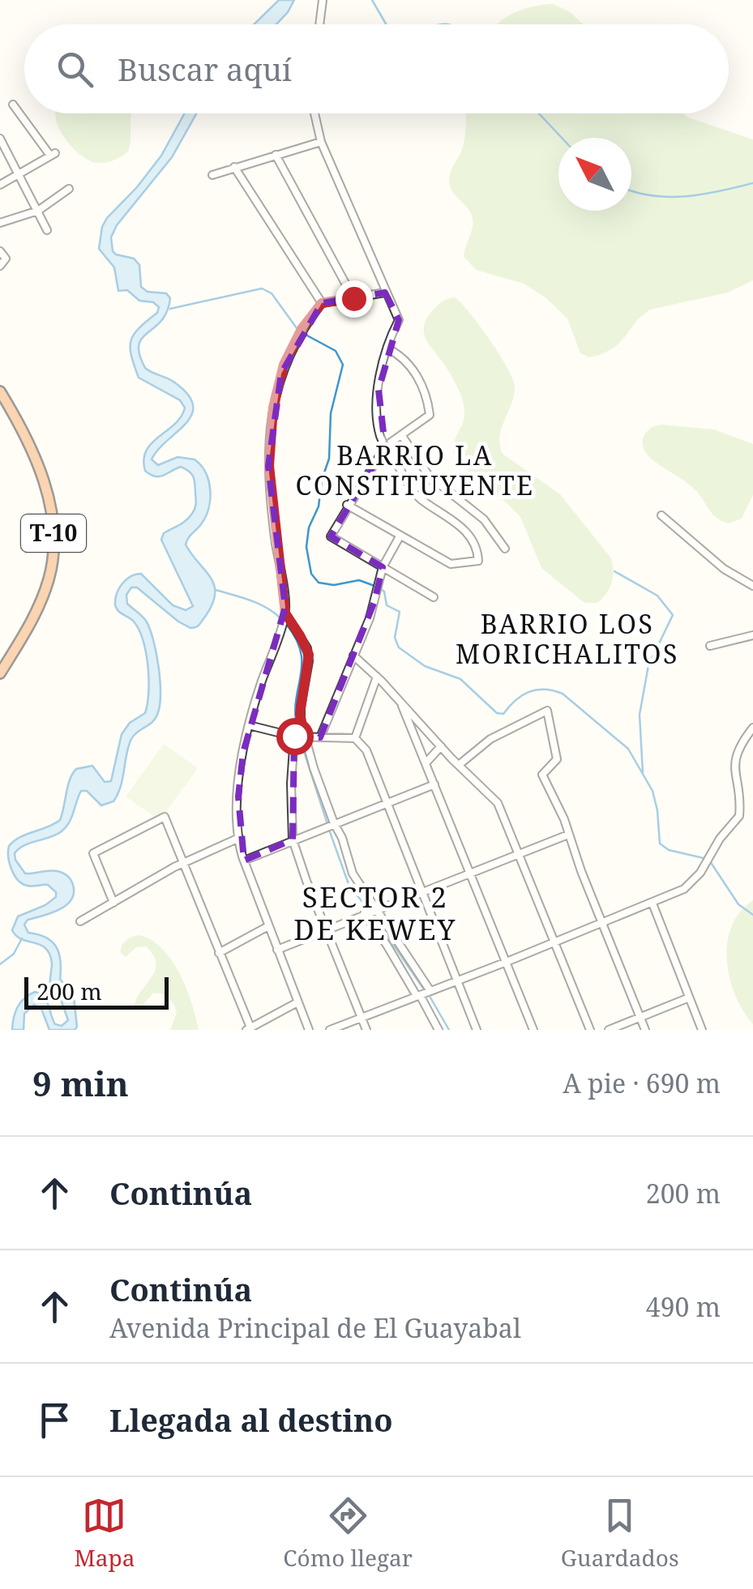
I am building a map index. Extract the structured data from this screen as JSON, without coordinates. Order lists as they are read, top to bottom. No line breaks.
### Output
{"streets":{"highway":["T-10"]},"districts":["BARRIO LA CONSTITUYENTE","BARRIO LOS MORICHALITOS","SECTOR 2 DE KEWEY"],"scale_bar":"200 m","north":"top left","page":{"search":"Buscar aquí","scale":"200 m","heading":["9 min","A pie · 690 m"],"list":[["Continúa","200 m"],["Continúa","Avenida Principal de El Guayabal","490 m"],"Llegada al destino"],"nav":["Mapa","Cómo llegar","Guardados"]}}
